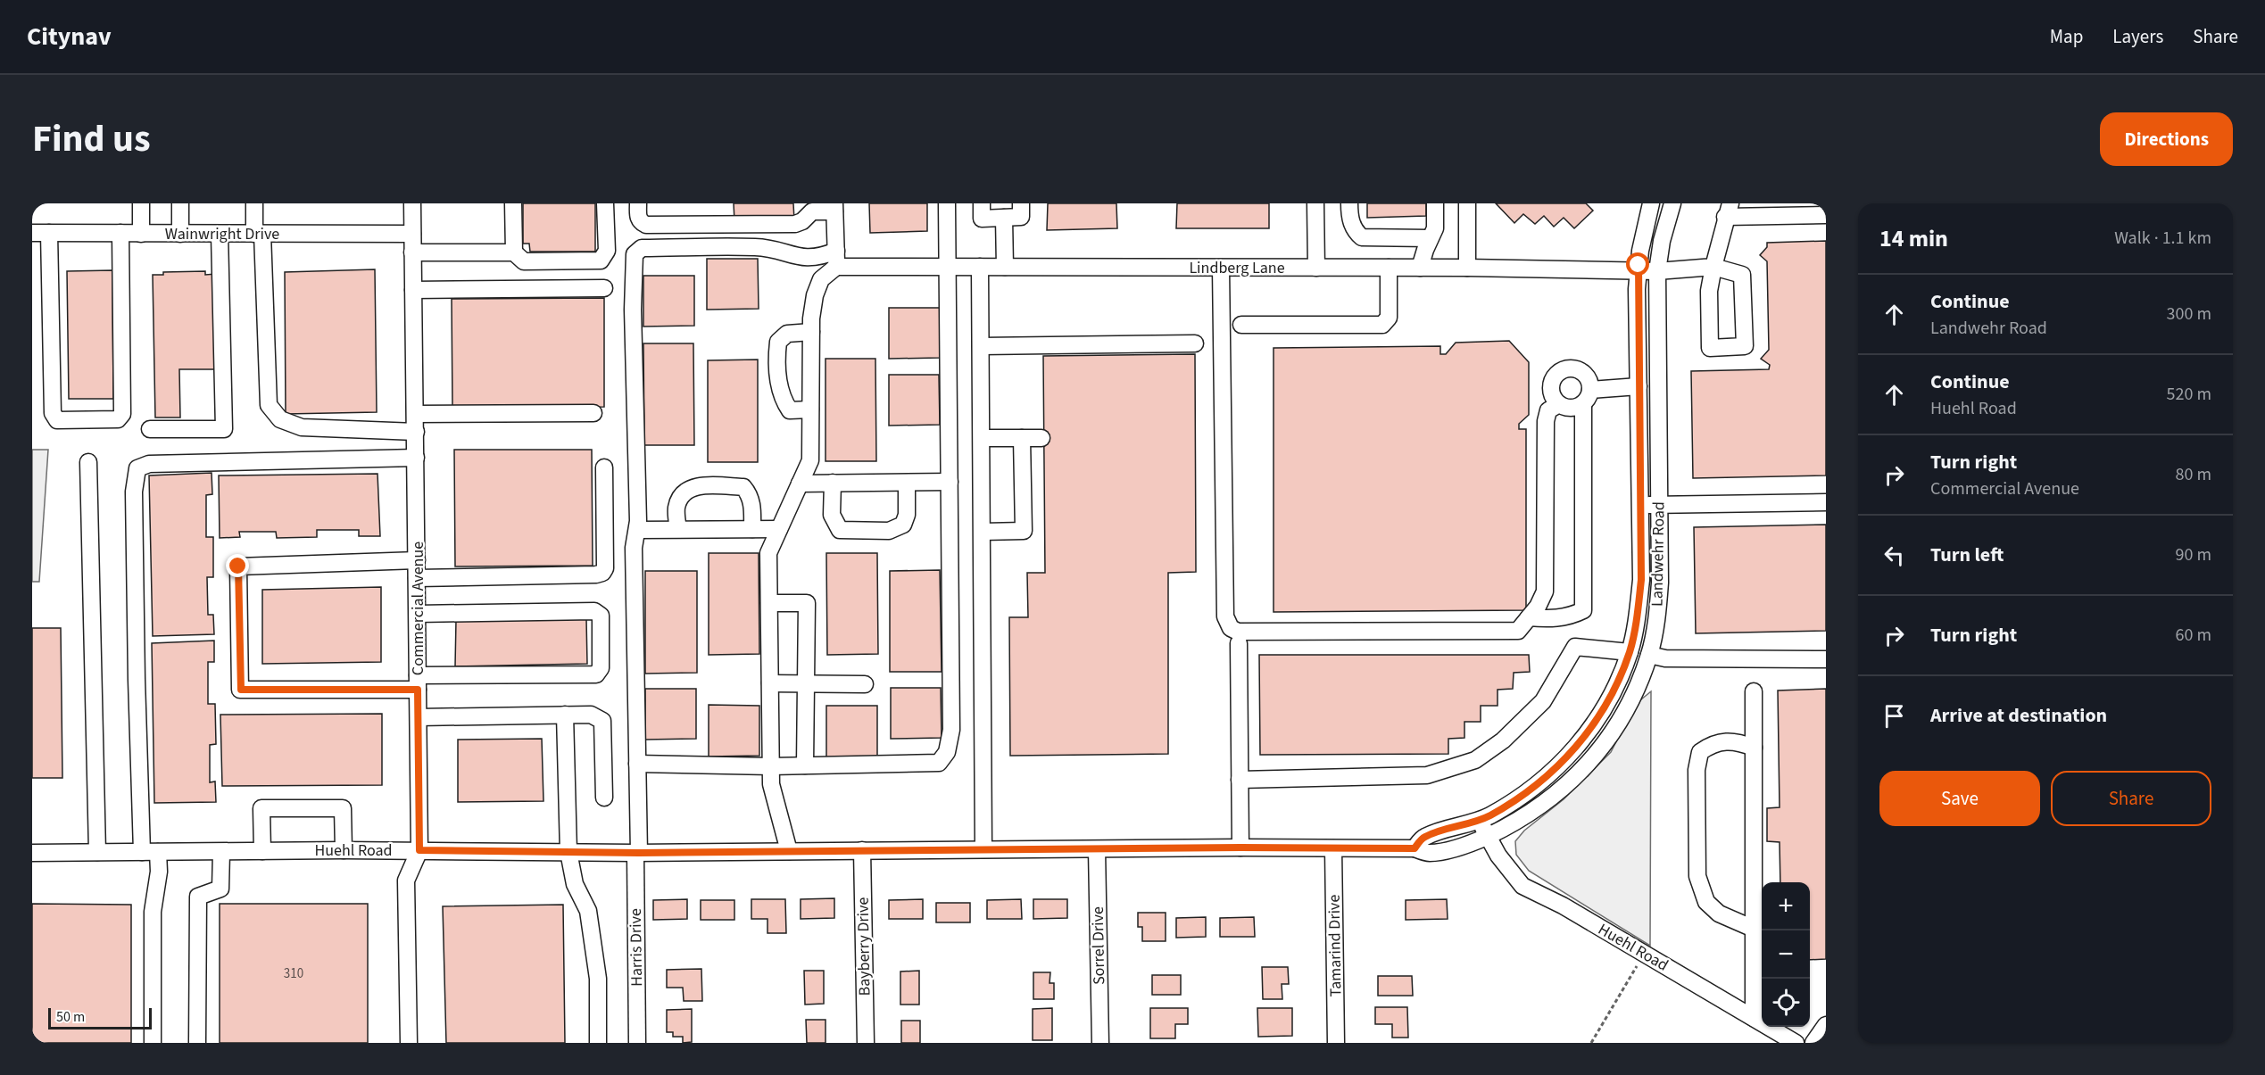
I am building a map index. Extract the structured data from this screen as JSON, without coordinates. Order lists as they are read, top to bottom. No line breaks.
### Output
{"streets":{"street":["Wainwright Drive","Lindberg Lane","Landwehr Road","Commercial Avenue","Huehl Road","Sorrel Drive","Tamarind Drive","Bayberry Drive","Harris Drive"]},"crossings":[["Wainwright Drive","Commercial Avenue"],["Lindberg Lane","Landwehr Road"],["Lindberg Lane","Harris Drive"],["Landwehr Road","Huehl Road"],["Commercial Avenue","Huehl Road"],["Huehl Road","Sorrel Drive"],["Huehl Road","Tamarind Drive"],["Huehl Road","Bayberry Drive"],["Huehl Road","Harris Drive"]],"house_numbers":["310"],"scale_bar":"50 m","page":{"header":"Citynav","nav":["Map","Layers","Share"],"title":"Find us","buttons":["Directions",["Save","Share"]],"heading":["14 min","Walk · 1.1 km"],"list":[["Continue","Landwehr Road","300 m"],["Continue","Huehl Road","520 m"],["Turn right","Commercial Avenue","80 m"],["Turn left","90 m"],["Turn right","60 m"],"Arrive at destination"],"map_buttons":["+","−"],"scale":"50 m"}}
